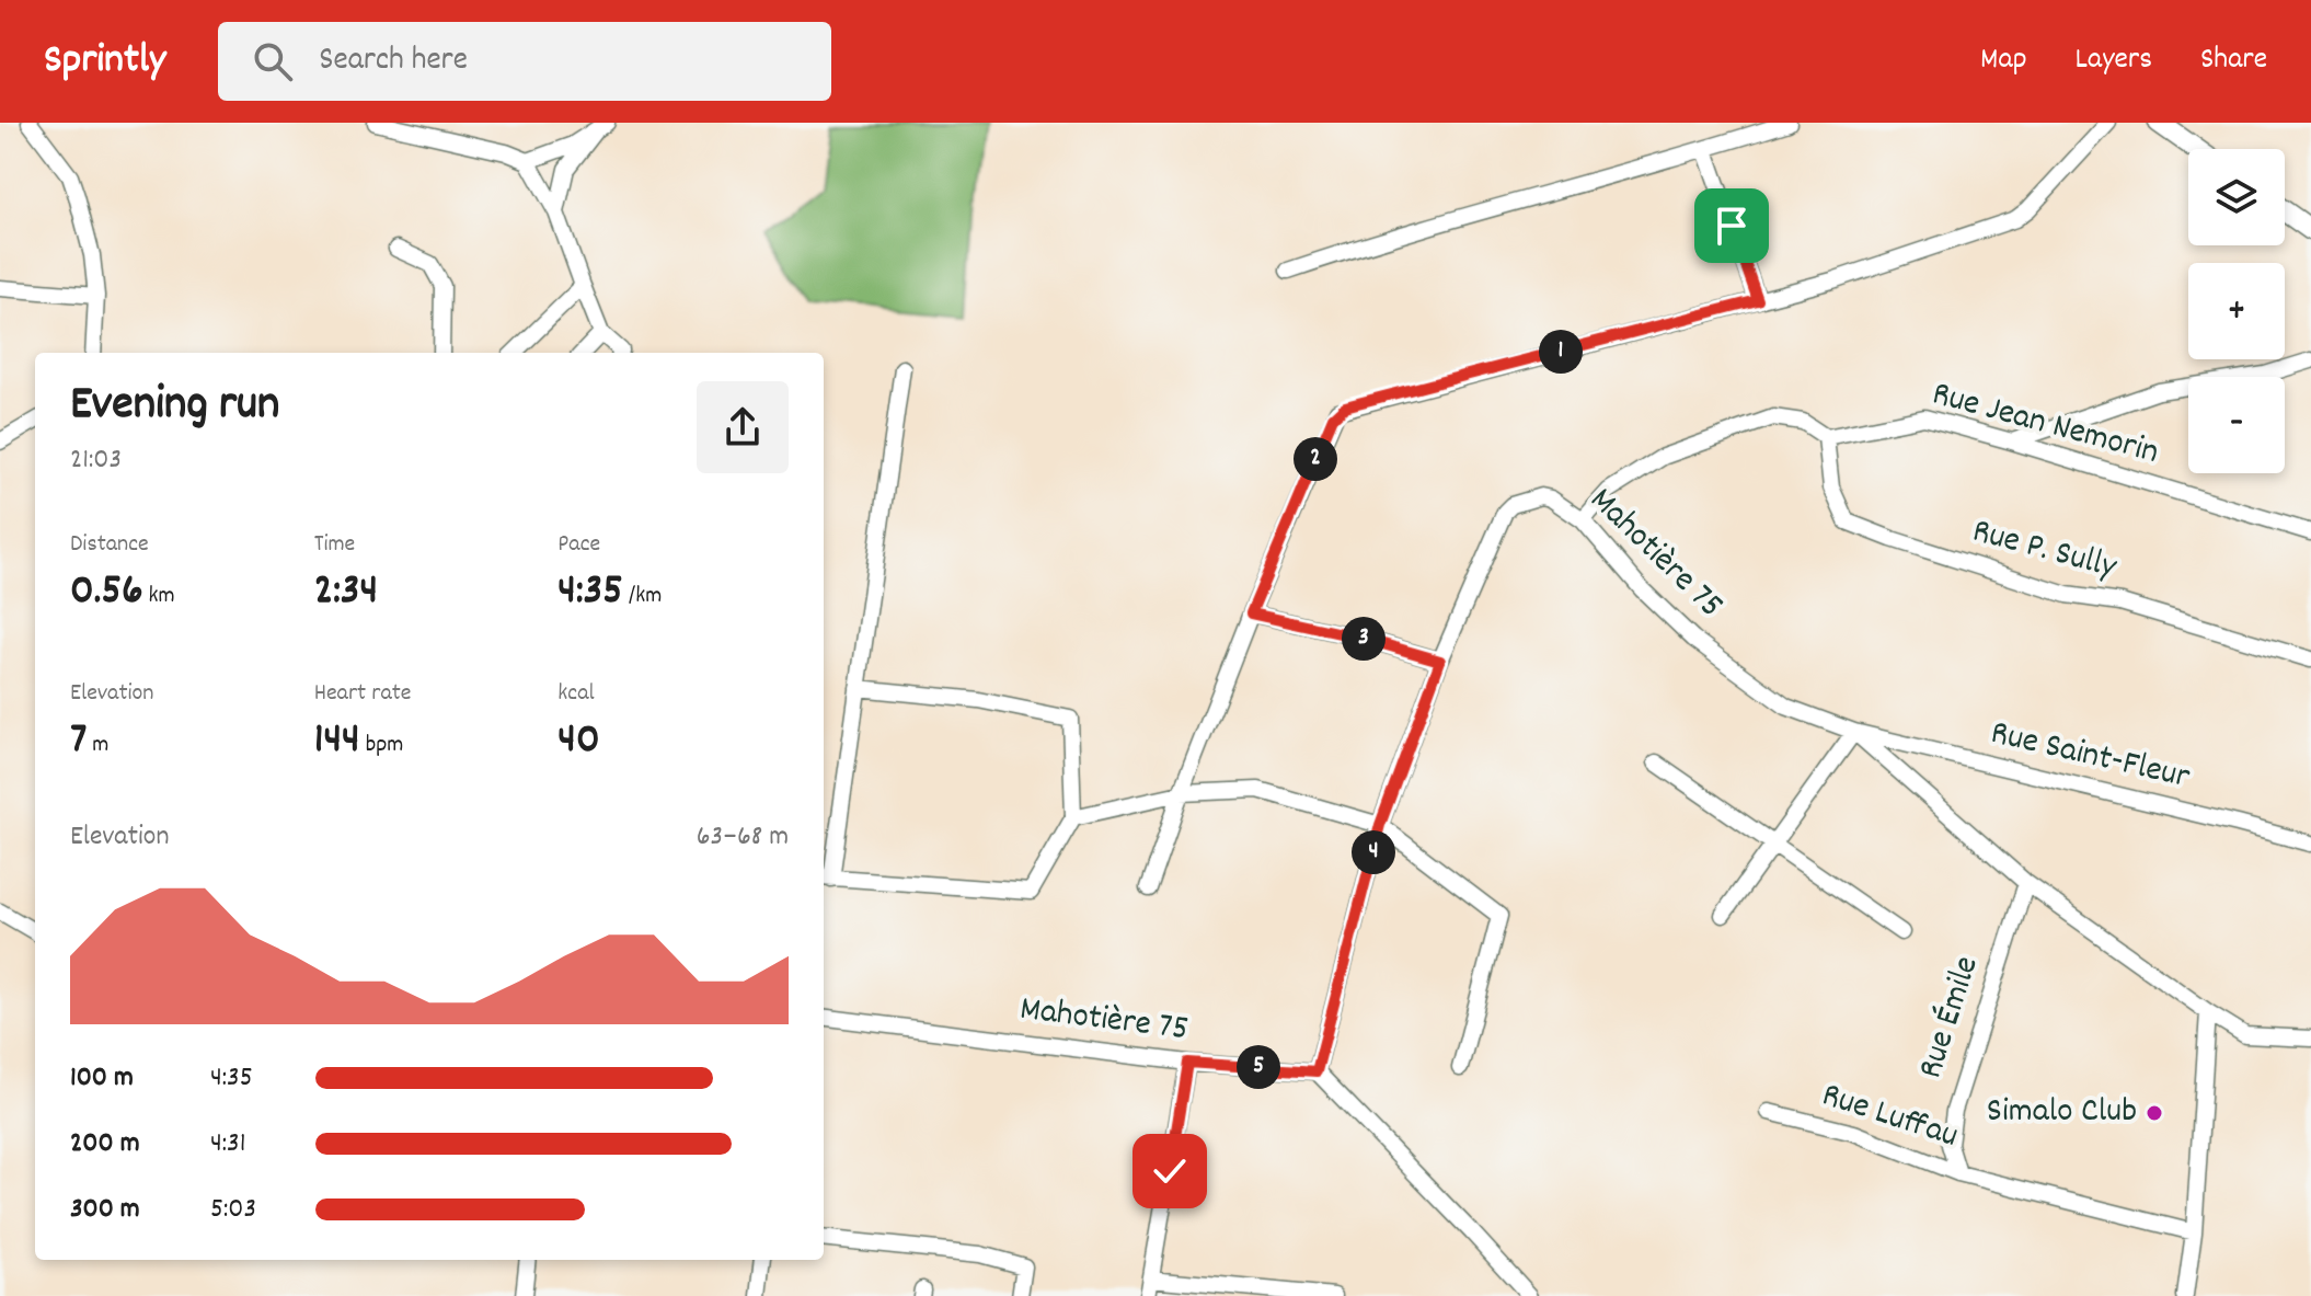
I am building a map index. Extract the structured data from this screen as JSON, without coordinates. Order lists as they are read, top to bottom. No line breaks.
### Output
{"streets":{"street":["Rue Jean Nemorin","Rue P. Sully","Mahotière 75","Rue Saint-Fleur","Rue Émile","Rue Luffau"]},"crossings":[["Rue Jean Nemorin","Rue P. Sully"],["Mahotière 75","Rue Saint-Fleur"],["Mahotière 75","Rue Émile"],["Rue Émile","Rue Luffau"]],"places":["Simalo Club"],"page":{"header":"Sprintly","search":"Search here","nav":["Map","Layers","Share"],"map_buttons":["+","−"],"pins":["1","2","3","4","5"],"heading":["Evening run","21:03"],"stats":[["Distance","0.56 km"],["Time","2:34"],["Pace","4:35 /km"],["Elevation","7 m"],["Heart rate","144 bpm"],["kcal","40"]],"chart":["Elevation","63–68 m"],"list":[{"name":"100 m","note":"4:35"},{"name":"200 m","note":"4:31"},{"name":"300 m","note":"5:03"}]}}
